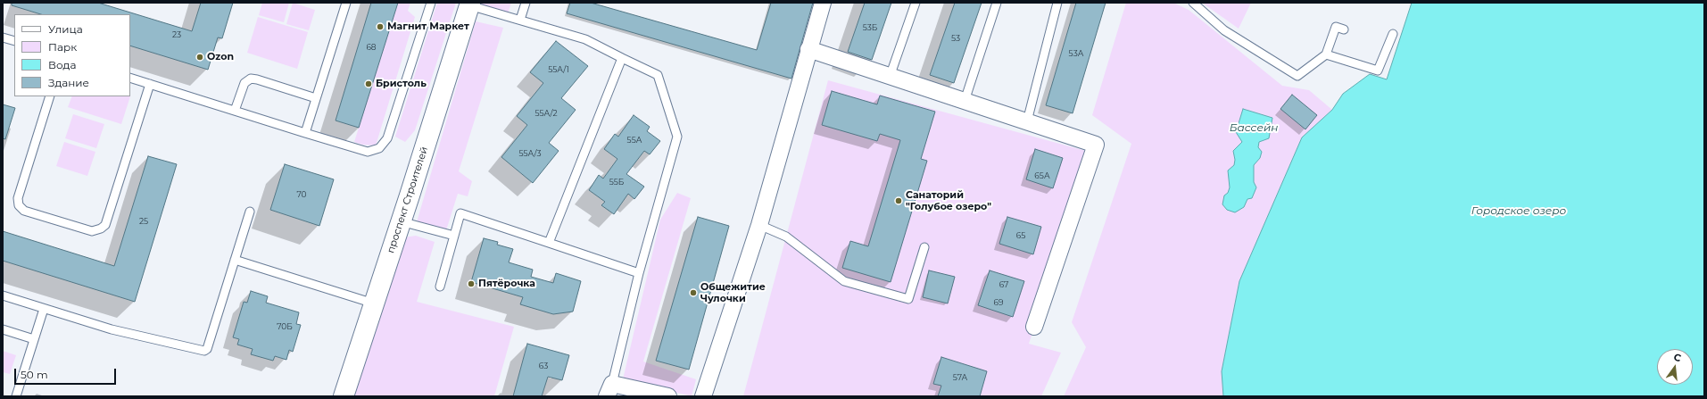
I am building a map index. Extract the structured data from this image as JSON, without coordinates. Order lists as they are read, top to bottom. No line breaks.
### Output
{"streets":{"street":["проспект Строителей"]},"water":["Бассейн","Городское озеро"],"places":["Магнит Маркет","Ozon","Бристоль","Санаторий \"Голубое озеро\"","Пятёрочка","Общежитие Чулочки"],"house_numbers":["53Б","23","53","68","53А","55А/1","55А/2","55А","55А/3","65А","55Б","70","25","65","67","69","70Б","63","57А"],"legend":["Улица","Парк","Вода","Здание"],"scale_bar":"50 m","north":"top"}
